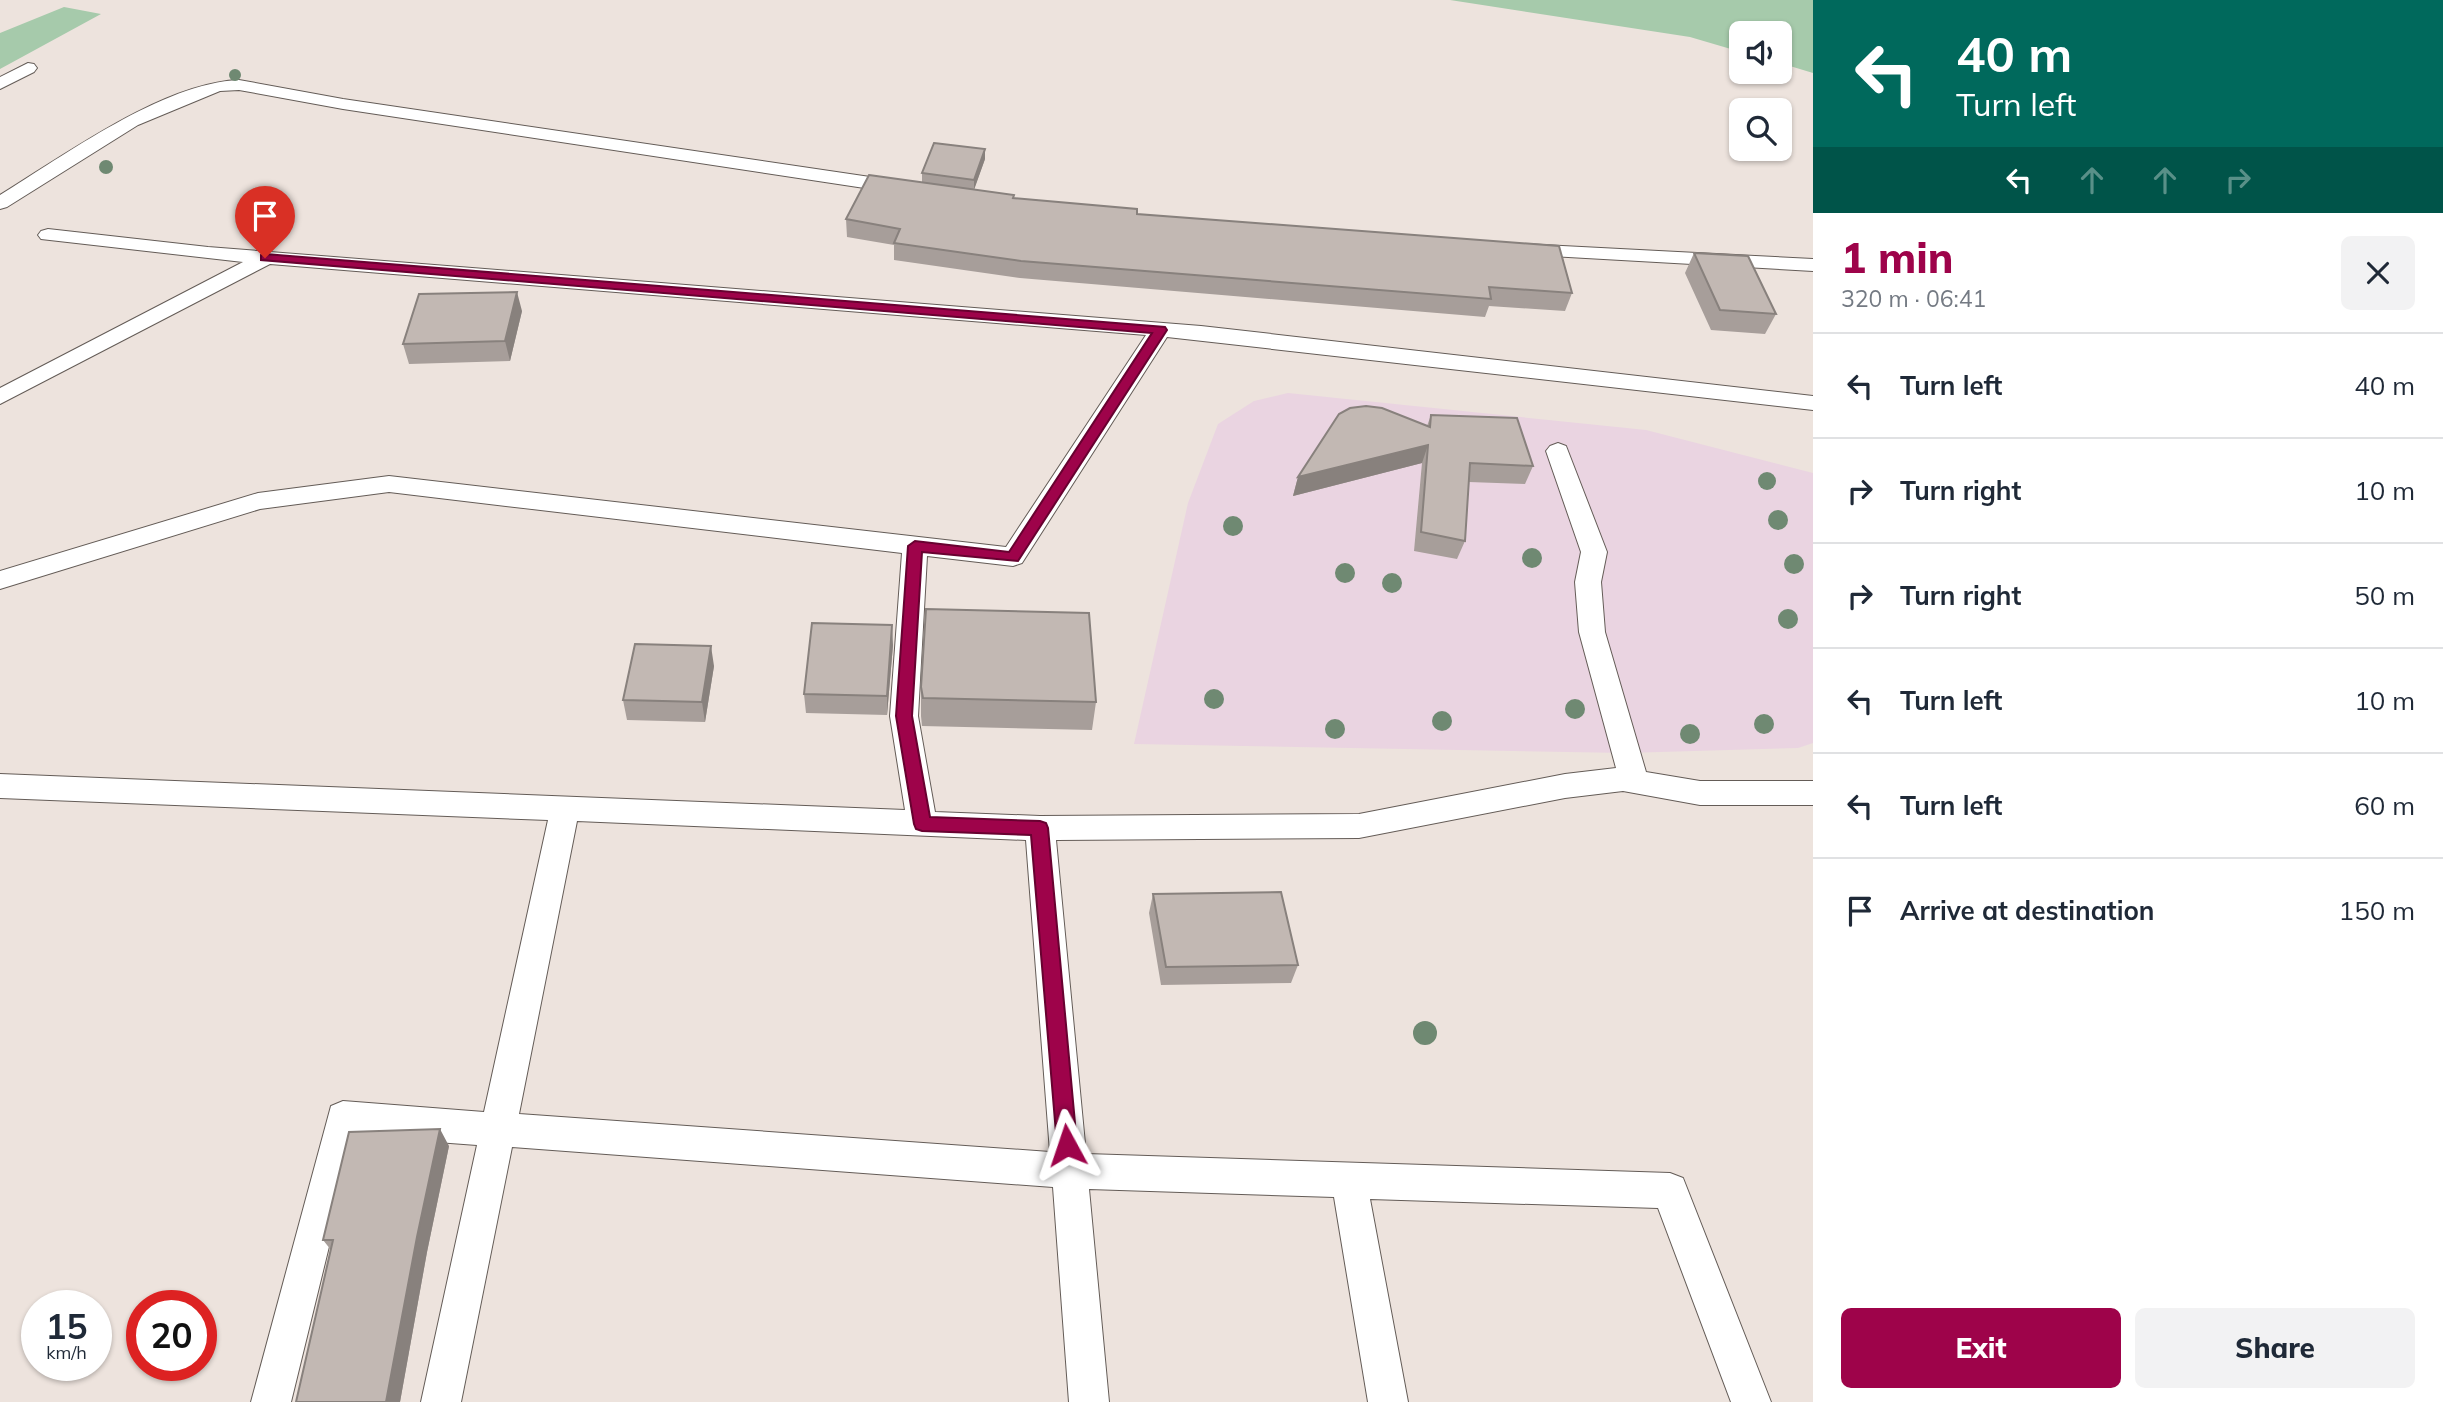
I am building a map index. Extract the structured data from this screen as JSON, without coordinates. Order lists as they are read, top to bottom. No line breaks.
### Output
{"page":{"turn":["40 m","Turn left"],"heading":["1 min","320 m · 06:41"],"list":[{"name":"Turn left","value":"40 m"},{"name":"Turn right","value":"10 m"},{"name":"Turn right","value":"50 m"},{"name":"Turn left","value":"10 m"},{"name":"Turn left","value":"60 m"},{"name":"Arrive at destination","value":"150 m"}],"speed":"15 km/h","limit":"20","buttons":["Exit","Share"]}}
